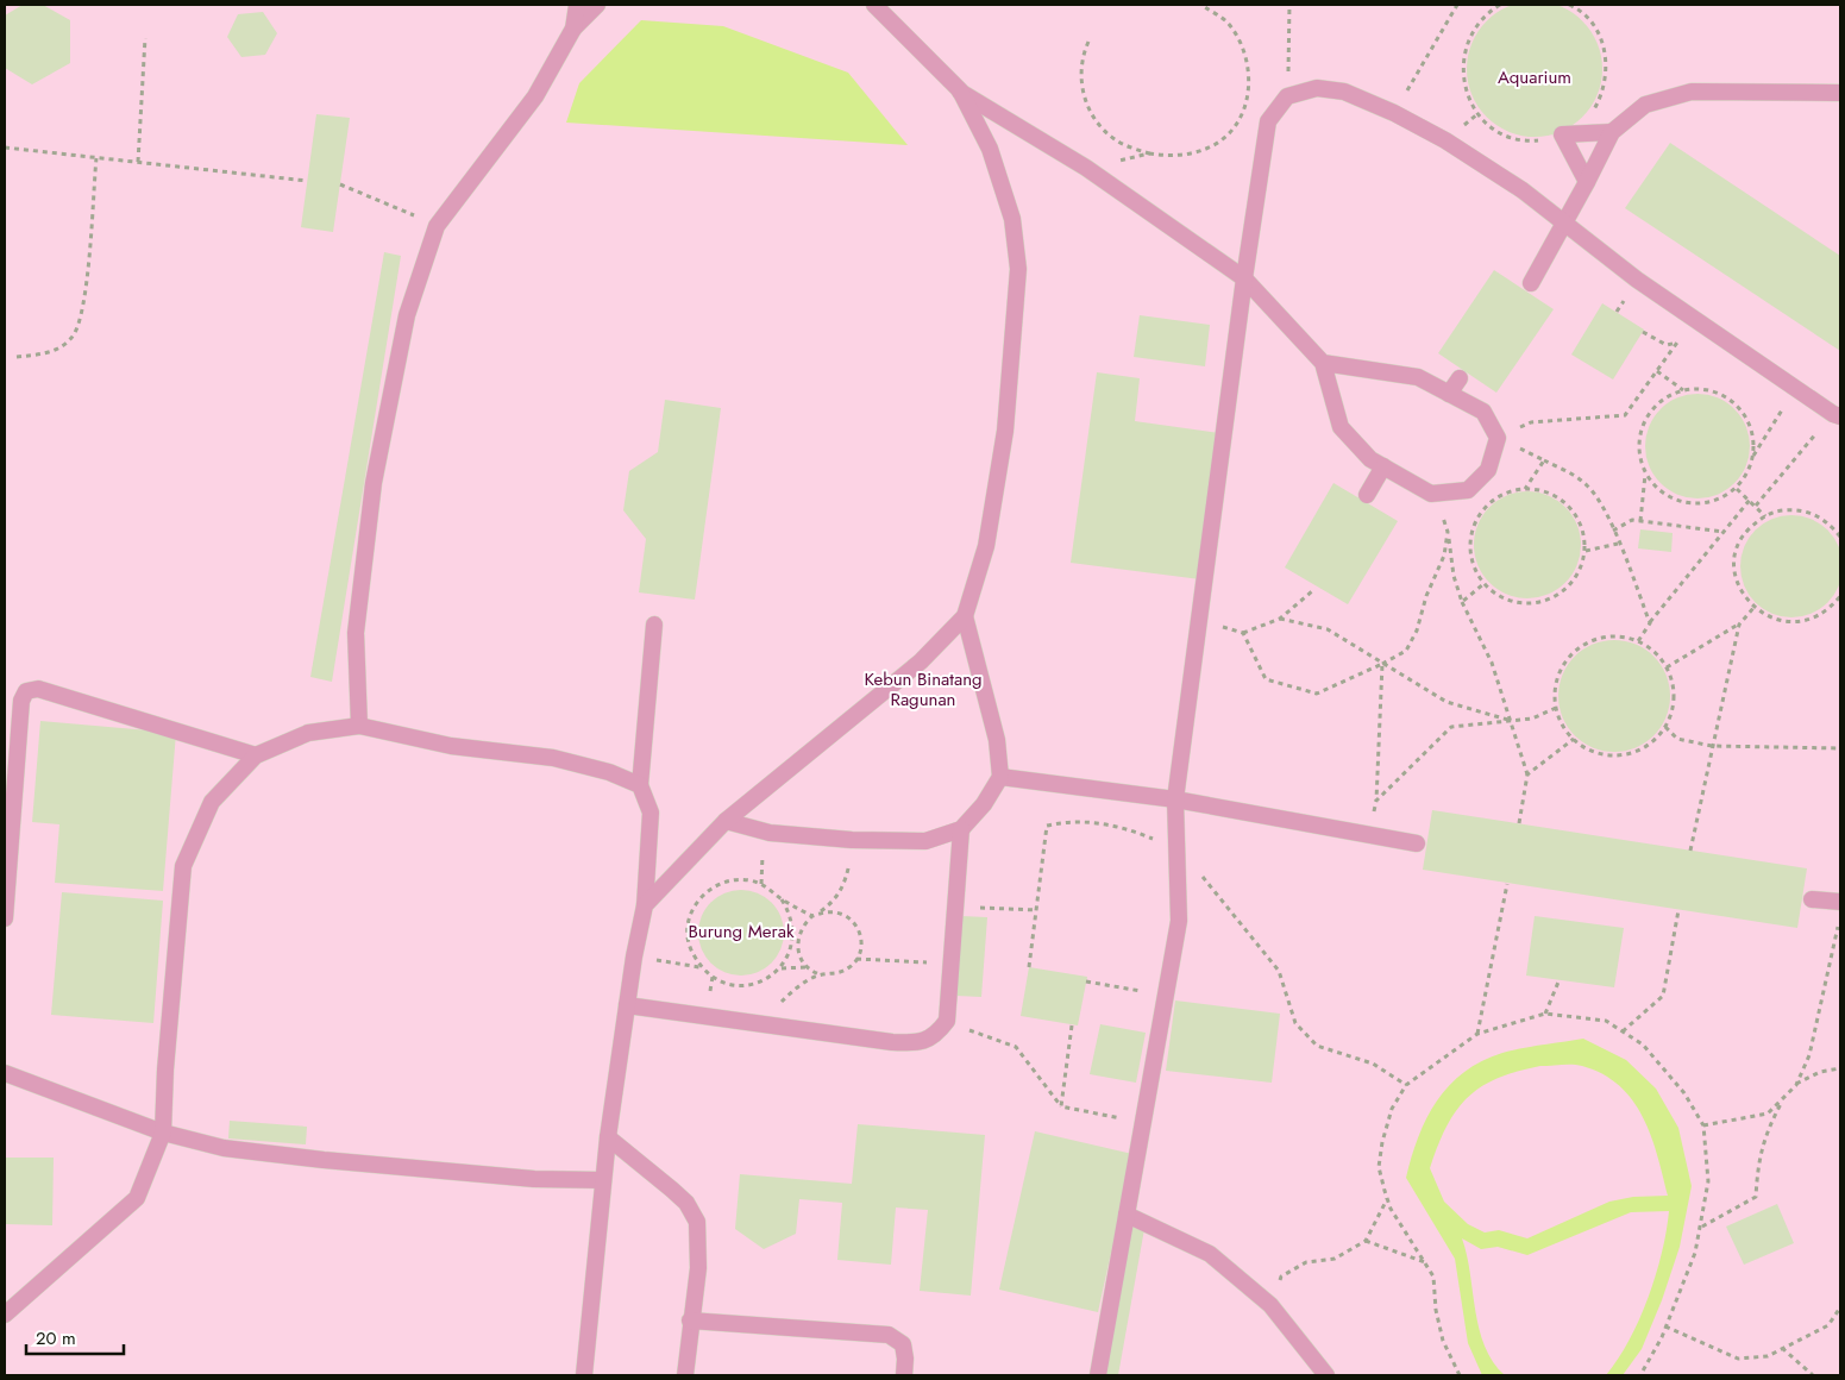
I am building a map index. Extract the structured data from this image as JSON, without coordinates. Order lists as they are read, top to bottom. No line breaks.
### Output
{"parks":["Aquarium","Kebun Binatang Ragunan","Burung Merak"],"scale_bar":"20 m"}
